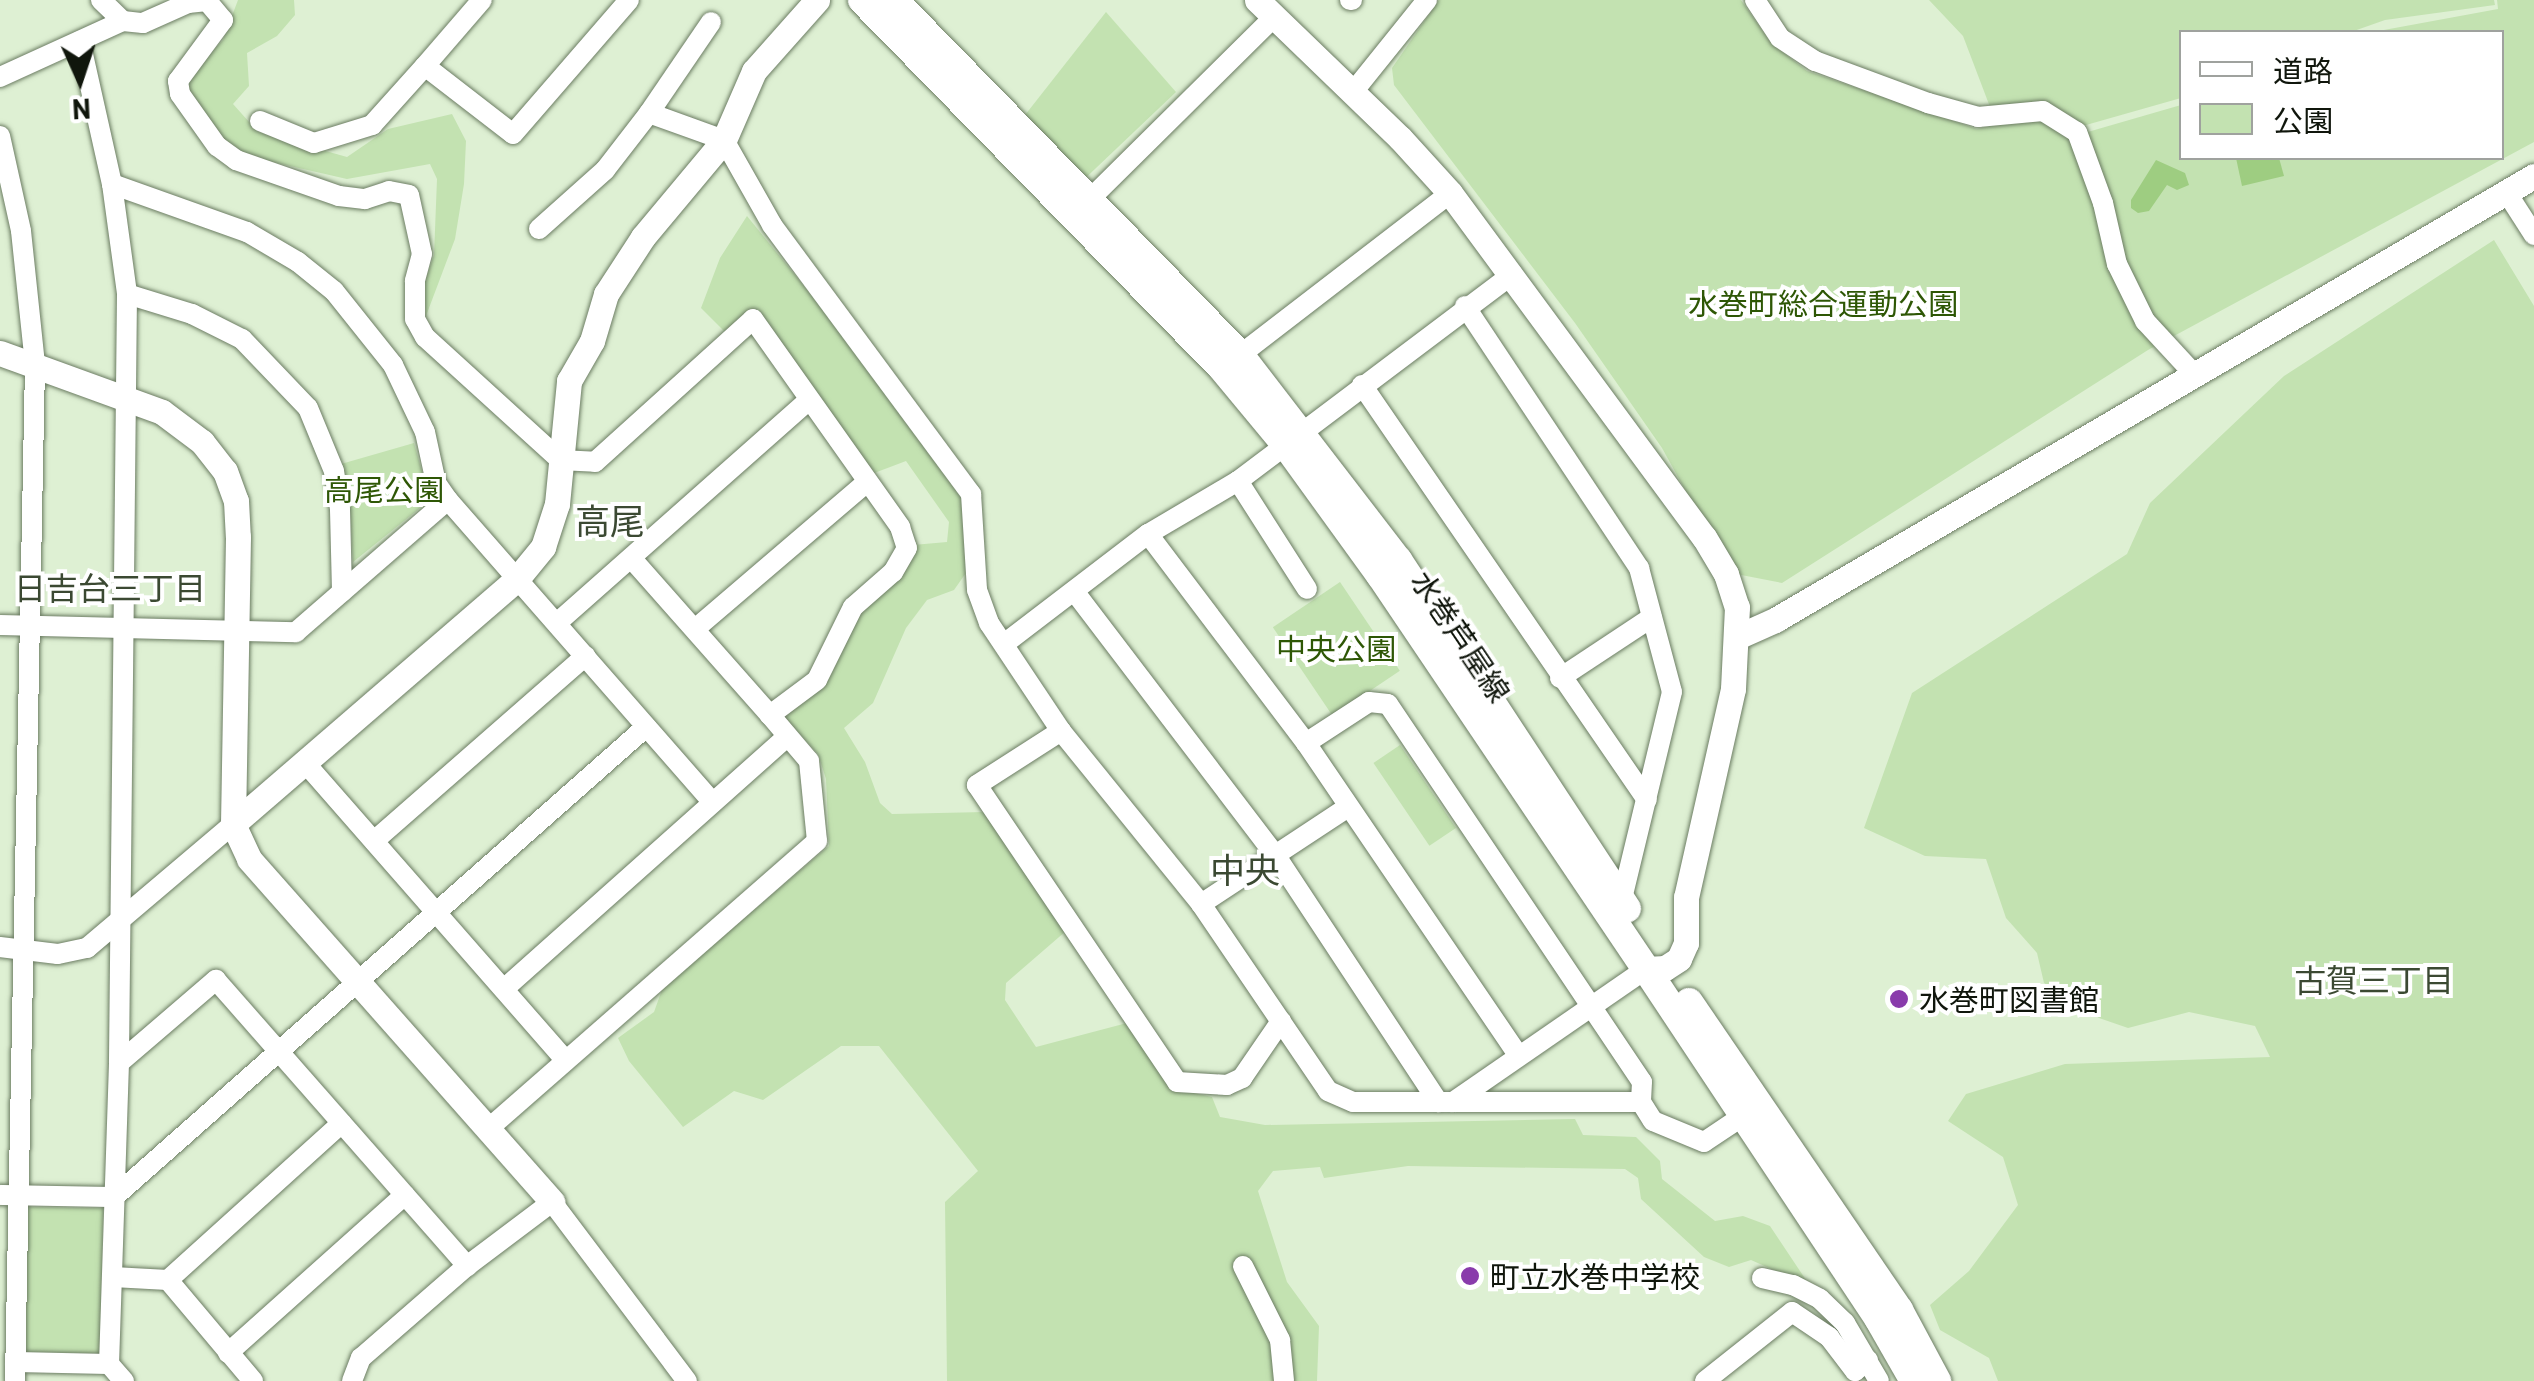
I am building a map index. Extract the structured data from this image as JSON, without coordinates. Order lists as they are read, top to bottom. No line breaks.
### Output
{"streets":{"main road":["水巻芦屋線"]},"districts":["高尾","日吉台三丁目","中央","古賀三丁目"],"parks":["水巻町総合運動公園","高尾公園","中央公園"],"places":["水巻町図書館","町立水巻中学校"],"legend":["道路","公園"],"north":"bottom"}
